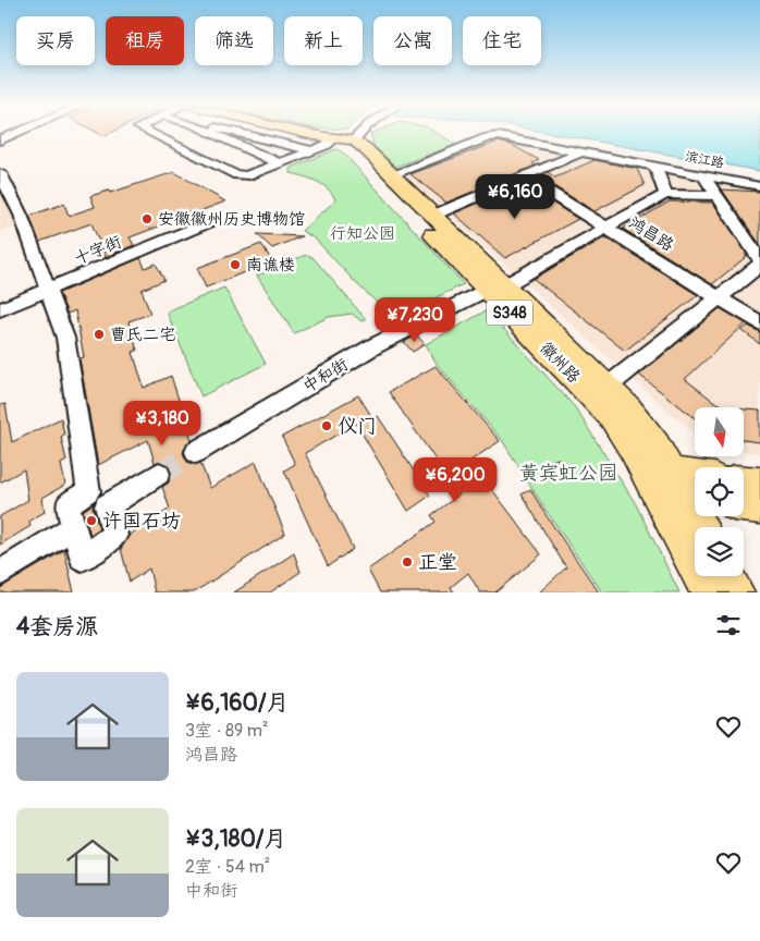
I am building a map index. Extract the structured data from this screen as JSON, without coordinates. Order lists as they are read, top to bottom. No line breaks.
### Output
{"streets":{"main road":["S348","徽州路"],"street":["滨江路","鸿昌路","十字街","中和街"]},"crossings":[["滨江路","徽州路"],["鸿昌路","中和街"],["徽州路","中和街"]],"parks":["行知公园","黄宾虹公园"],"places":["安徽徽州历史博物馆","南谯楼","曹氏二宅","仪门","许国石坊","正堂"],"north":"bottom","page":{"chip":["买房","租房","筛选","新上","公寓","住宅"],"price":["¥6,160","¥7,230","¥3,180","¥6,200"],"heading":"4套房源","list":[{"name":"¥6,160/月","note":"3室 · 89 m² · 鸿昌路"},{"name":"¥3,180/月","note":"2室 · 54 m² · 中和街"}]}}
